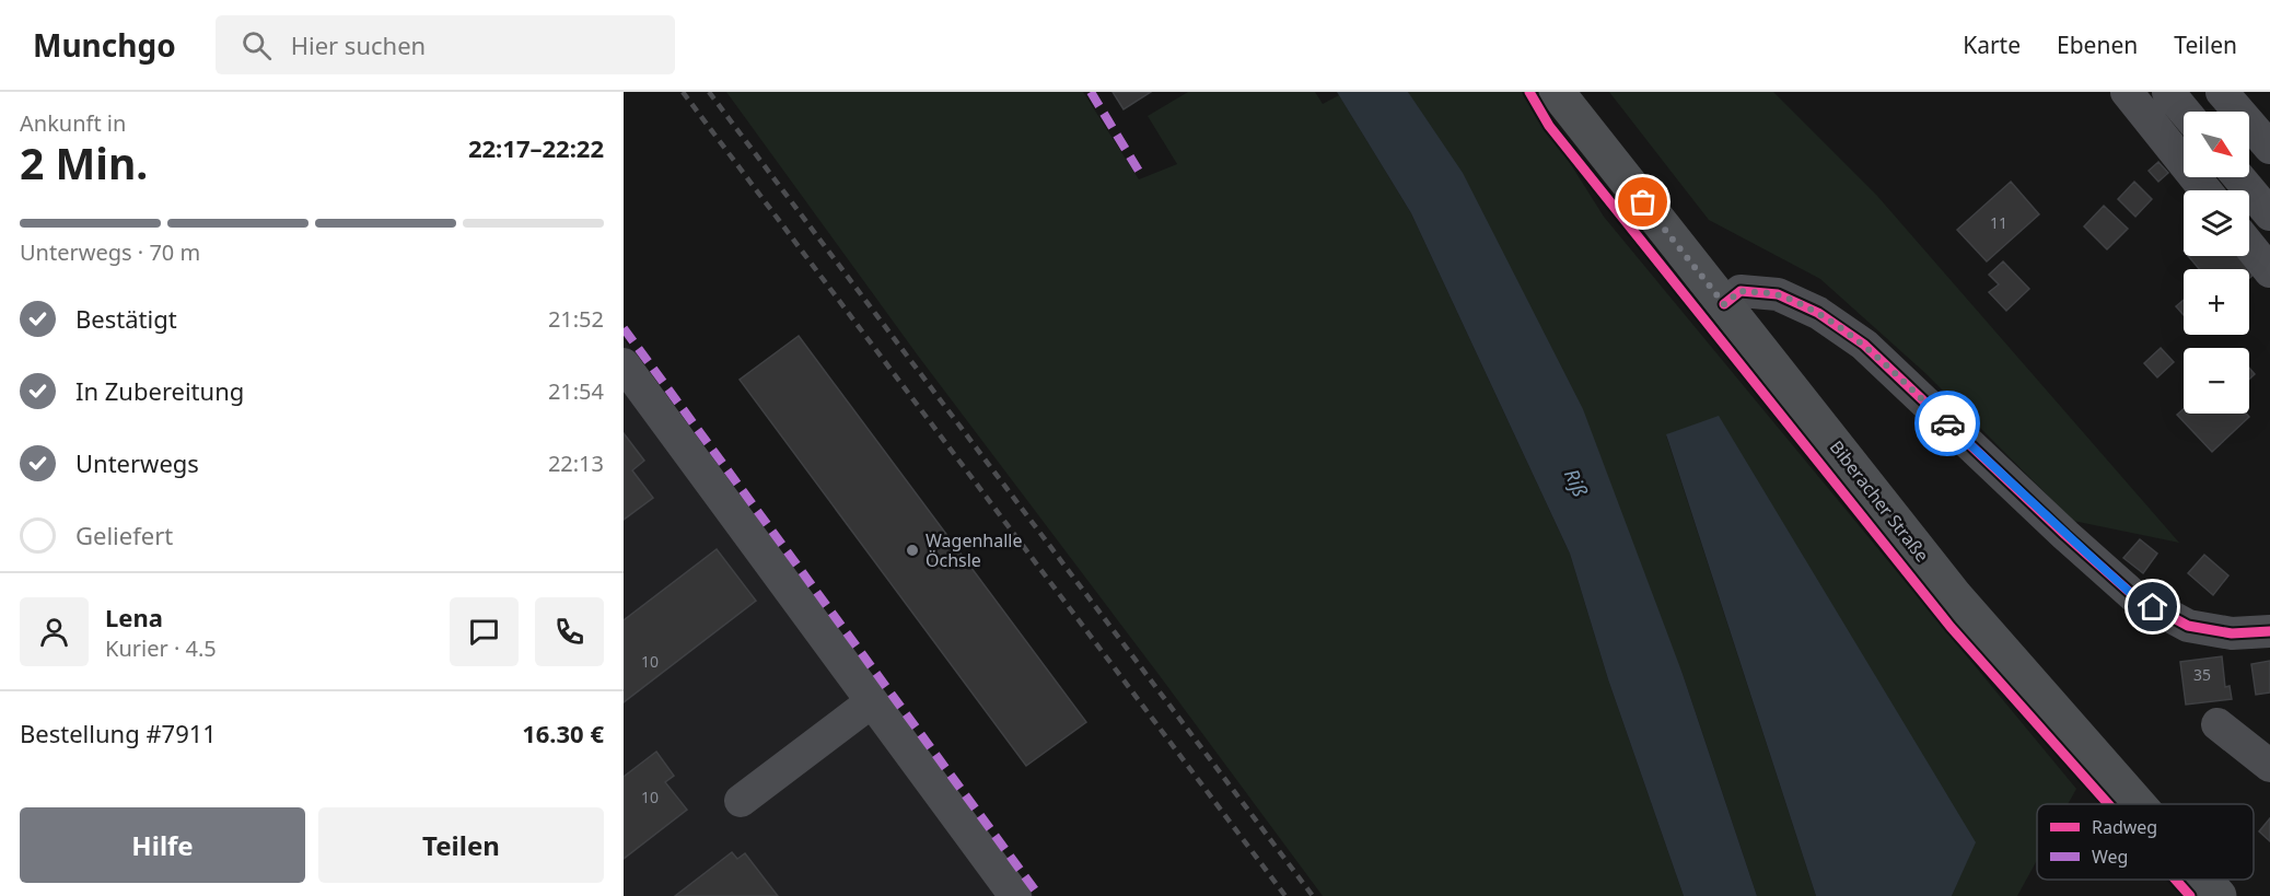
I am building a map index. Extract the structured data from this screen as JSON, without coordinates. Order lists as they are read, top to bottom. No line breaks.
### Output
{"streets":{"main road":["Biberacher Straße"]},"water":["Riß"],"places":["Wagenhalle Öchsle"],"house_numbers":["11","10","35","10"],"legend":["Radweg","Weg"],"north":"bottom right","page":{"header":"Munchgo","search":"Hier suchen","nav":["Karte","Ebenen","Teilen"],"heading":["2 Min.","Ankunft in","22:17–22:22"],"panel":["Lena","Kurier · 4.5","Bestellung #7911","16.30 €"],"map_buttons":["+","−"],"bar":"Unterwegs · 70 m","list":[["Bestätigt","21:52"],["In Zubereitung","21:54"],["Unterwegs","22:13"],"Geliefert"],"buttons":["Hilfe","Teilen"]}}
